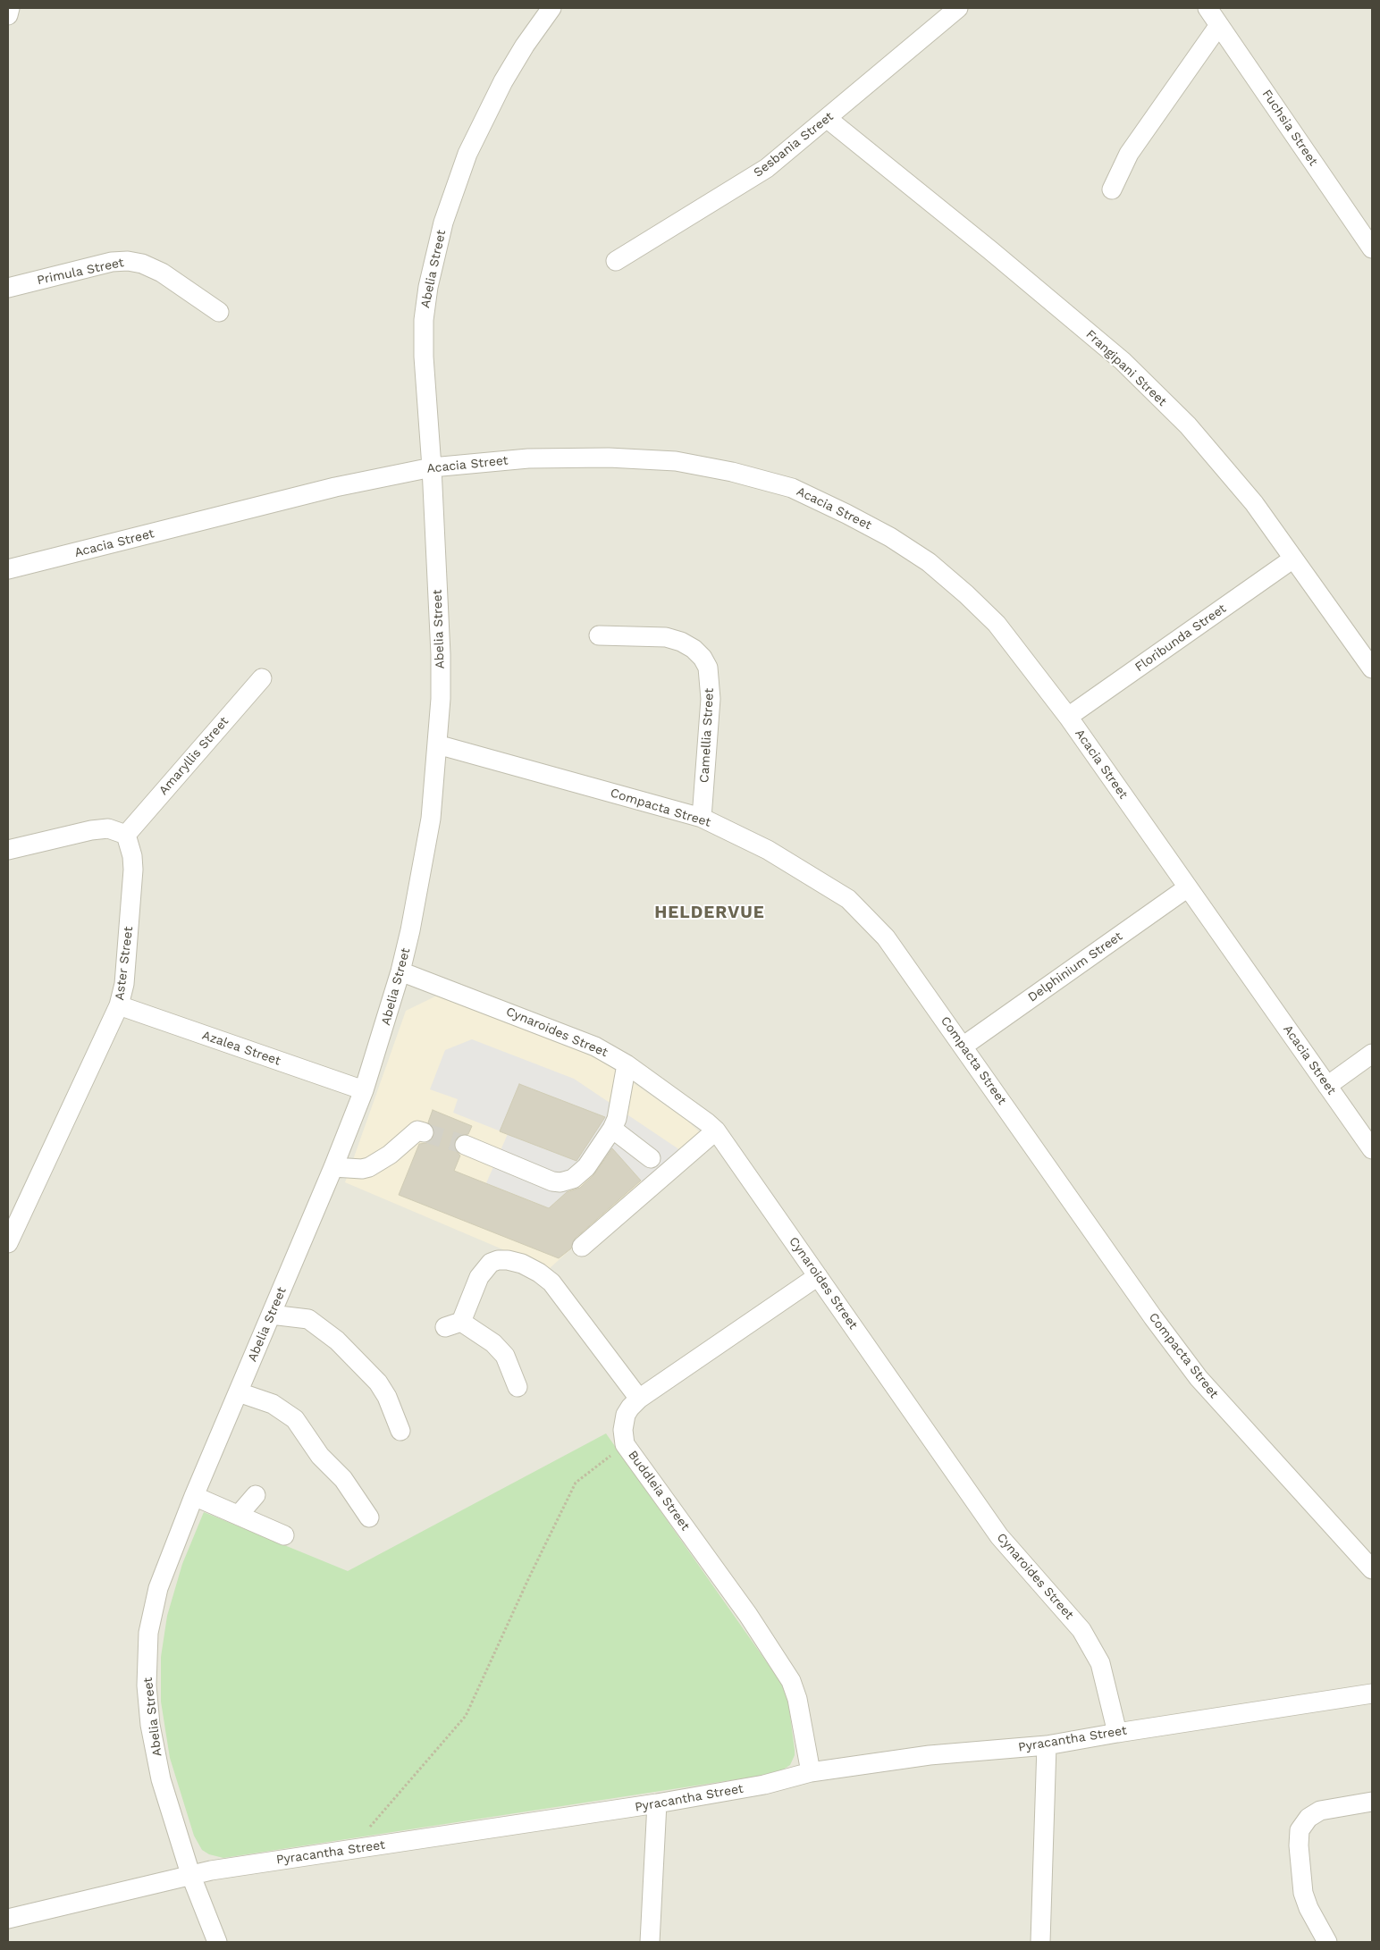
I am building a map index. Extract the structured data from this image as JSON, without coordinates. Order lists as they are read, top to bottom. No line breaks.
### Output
{"streets":{"street":["Fuchsia Street","Sesbania Street","Abelia Street","Primula Street","Frangipani Street","Acacia Street","Floribunda Street","Camellia Street","Amaryllis Street","Compacta Street","Aster Street","Delphinium Street","Cynaroides Street","Azalea Street","Buddleia Street","Pyracantha Street"]},"crossings":[["Sesbania Street","Frangipani Street"],["Abelia Street","Acacia Street"],["Abelia Street","Compacta Street"],["Abelia Street","Cynaroides Street"],["Abelia Street","Azalea Street"],["Abelia Street","Pyracantha Street"],["Frangipani Street","Floribunda Street"],["Acacia Street","Floribunda Street"],["Acacia Street","Delphinium Street"],["Camellia Street","Compacta Street"],["Amaryllis Street","Aster Street"],["Compacta Street","Delphinium Street"],["Aster Street","Azalea Street"],["Cynaroides Street","Buddleia Street"],["Cynaroides Street","Pyracantha Street"],["Buddleia Street","Pyracantha Street"]],"districts":["HELDERVUE"]}
